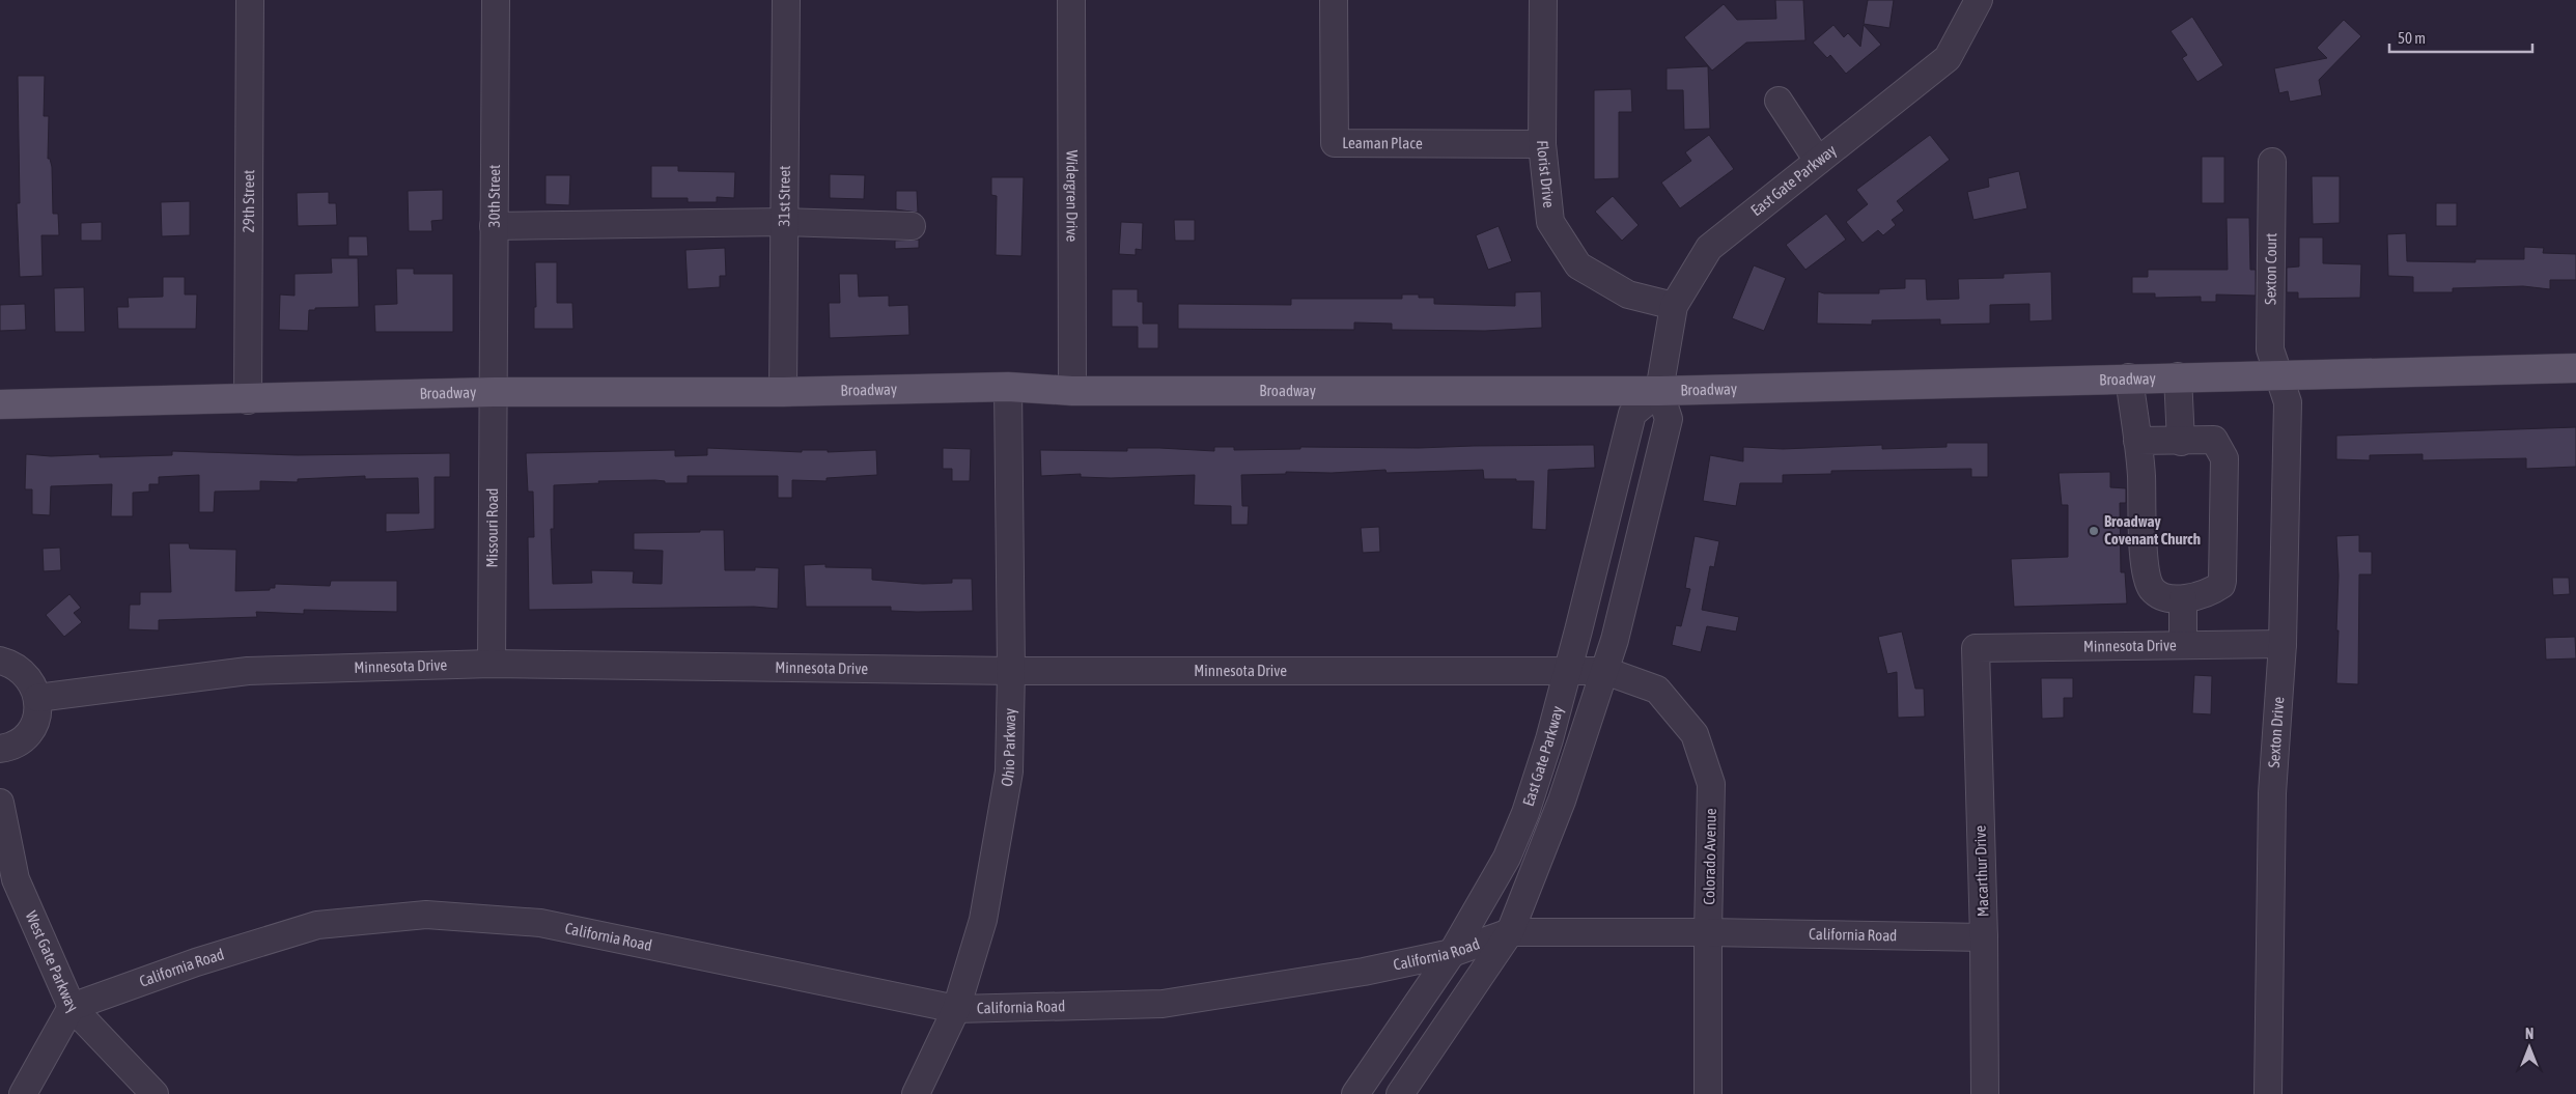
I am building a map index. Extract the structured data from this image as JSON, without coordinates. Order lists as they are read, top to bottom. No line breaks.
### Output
{"streets":{"main road":["Broadway"],"street":["Leaman Place","Florist Drive","East Gate Parkway","Widergren Drive","30th Street","31st Street","29th Street","Sexton Court","Missouri Road","Minnesota Drive","Sexton Drive","Ohio Parkway","Colorado Avenue","Macarthur Drive","California Road","West Gate Parkway"]},"crossings":[["Leaman Place","Florist Drive"],["Florist Drive","East Gate Parkway"],["East Gate Parkway","Broadway"],["East Gate Parkway","Minnesota Drive"],["East Gate Parkway","Colorado Avenue"],["East Gate Parkway","California Road"],["Widergren Drive","Broadway"],["30th Street","Broadway"],["30th Street","Missouri Road"],["31st Street","Broadway"],["29th Street","Broadway"],["Sexton Court","Broadway"],["Sexton Court","Sexton Drive"],["Broadway","Missouri Road"],["Broadway","Sexton Drive"],["Broadway","Ohio Parkway"],["Missouri Road","Minnesota Drive"],["Minnesota Drive","Sexton Drive"],["Minnesota Drive","Ohio Parkway"],["Minnesota Drive","Colorado Avenue"],["Minnesota Drive","Macarthur Drive"],["Ohio Parkway","California Road"],["Colorado Avenue","California Road"],["Macarthur Drive","California Road"],["California Road","West Gate Parkway"]],"places":["Broadway Covenant Church"],"scale_bar":"50 m","north":"top"}
